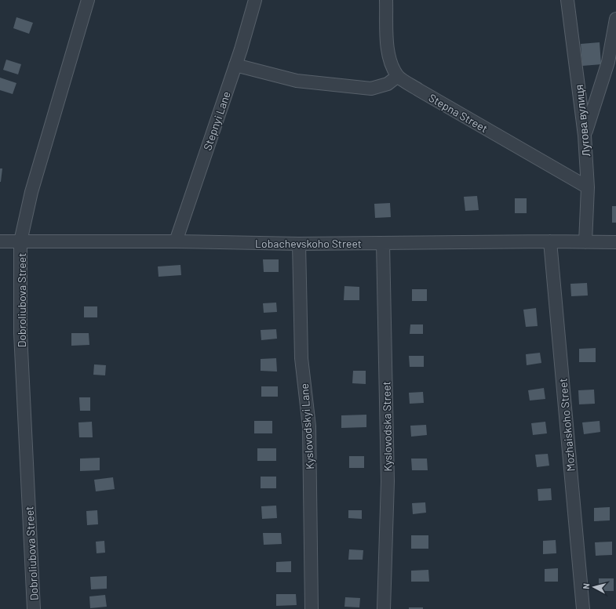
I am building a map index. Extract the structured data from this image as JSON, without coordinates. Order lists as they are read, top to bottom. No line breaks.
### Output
{"streets":{"street":["Stepna Street","Stepnyi Lane","Лугова вулиця","Lobachevskoho Street","Dobroliubova Street","Mozhaiskoho Street","Kyslovodskyi Lane","Kyslovodska Street"]},"crossings":[["Stepna Street","Лугова вулиця"],["Stepnyi Lane","Lobachevskoho Street"],["Лугова вулиця","Lobachevskoho Street"],["Lobachevskoho Street","Dobroliubova Street"],["Lobachevskoho Street","Mozhaiskoho Street"],["Lobachevskoho Street","Kyslovodskyi Lane"],["Lobachevskoho Street","Kyslovodska Street"]],"north":"left"}
